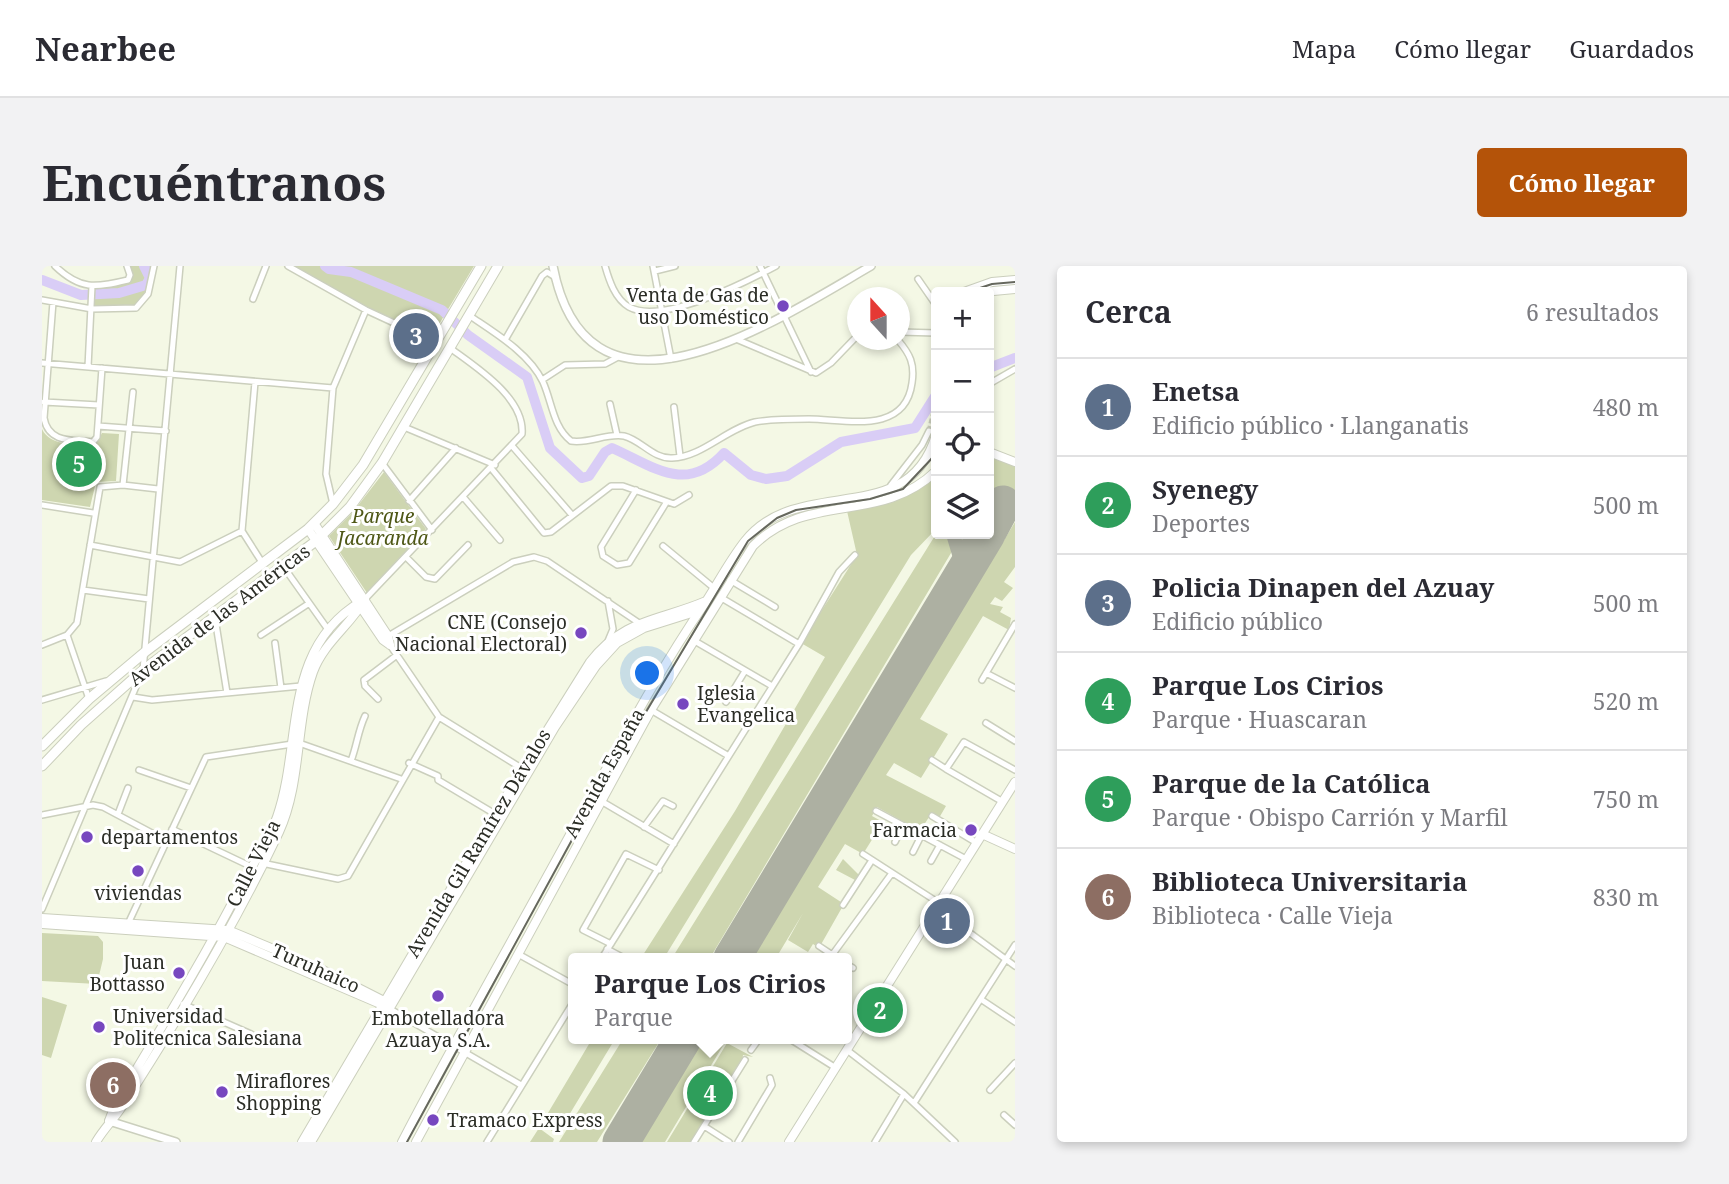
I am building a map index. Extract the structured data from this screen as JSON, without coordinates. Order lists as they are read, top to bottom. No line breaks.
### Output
{"streets":{"main road":["Avenida de las Américas","Avenida España","Avenida Gil Ramírez Dávalos","Calle Vieja"]},"crossings":[["Avenida España","Avenida Gil Ramírez Dávalos"]],"parks":["Parque Jacaranda"],"places":["Venta de Gas de uso Doméstico","CNE (Consejo Nacional Electoral)","Iglesia Evangelica","Farmacia","departamentos","viviendas","Juan Bottasso","Embotelladora Azuaya S.A.","Universidad Politecnica Salesiana","Miraflores Shopping","Tramaco Express"],"north":"top","page":{"header":"Nearbee","nav":["Mapa","Cómo llegar","Guardados"],"buttons":"Cómo llegar","title":"Encuéntranos","heading":["Cerca","6 resultados"],"map_buttons":["+","−"],"pins":["3","5","1","2","6","4"],"list":[{"mark":"1","name":"Enetsa","note":"Edificio público · Llanganatis","value":"480 m"},{"mark":"2","name":"Syenegy","note":"Deportes","value":"500 m"},{"mark":"3","name":"Policia Dinapen del Azuay","note":"Edificio público","value":"500 m"},{"mark":"4","name":"Parque Los Cirios","note":"Parque · Huascaran","value":"520 m"},{"mark":"5","name":"Parque de la Católica","note":"Parque · Obispo Carrión y Marfil","value":"750 m"},{"mark":"6","name":"Biblioteca Universitaria","note":"Biblioteca · Calle Vieja","value":"830 m"}],"popup":["Parque Los Cirios","Parque"]}}
